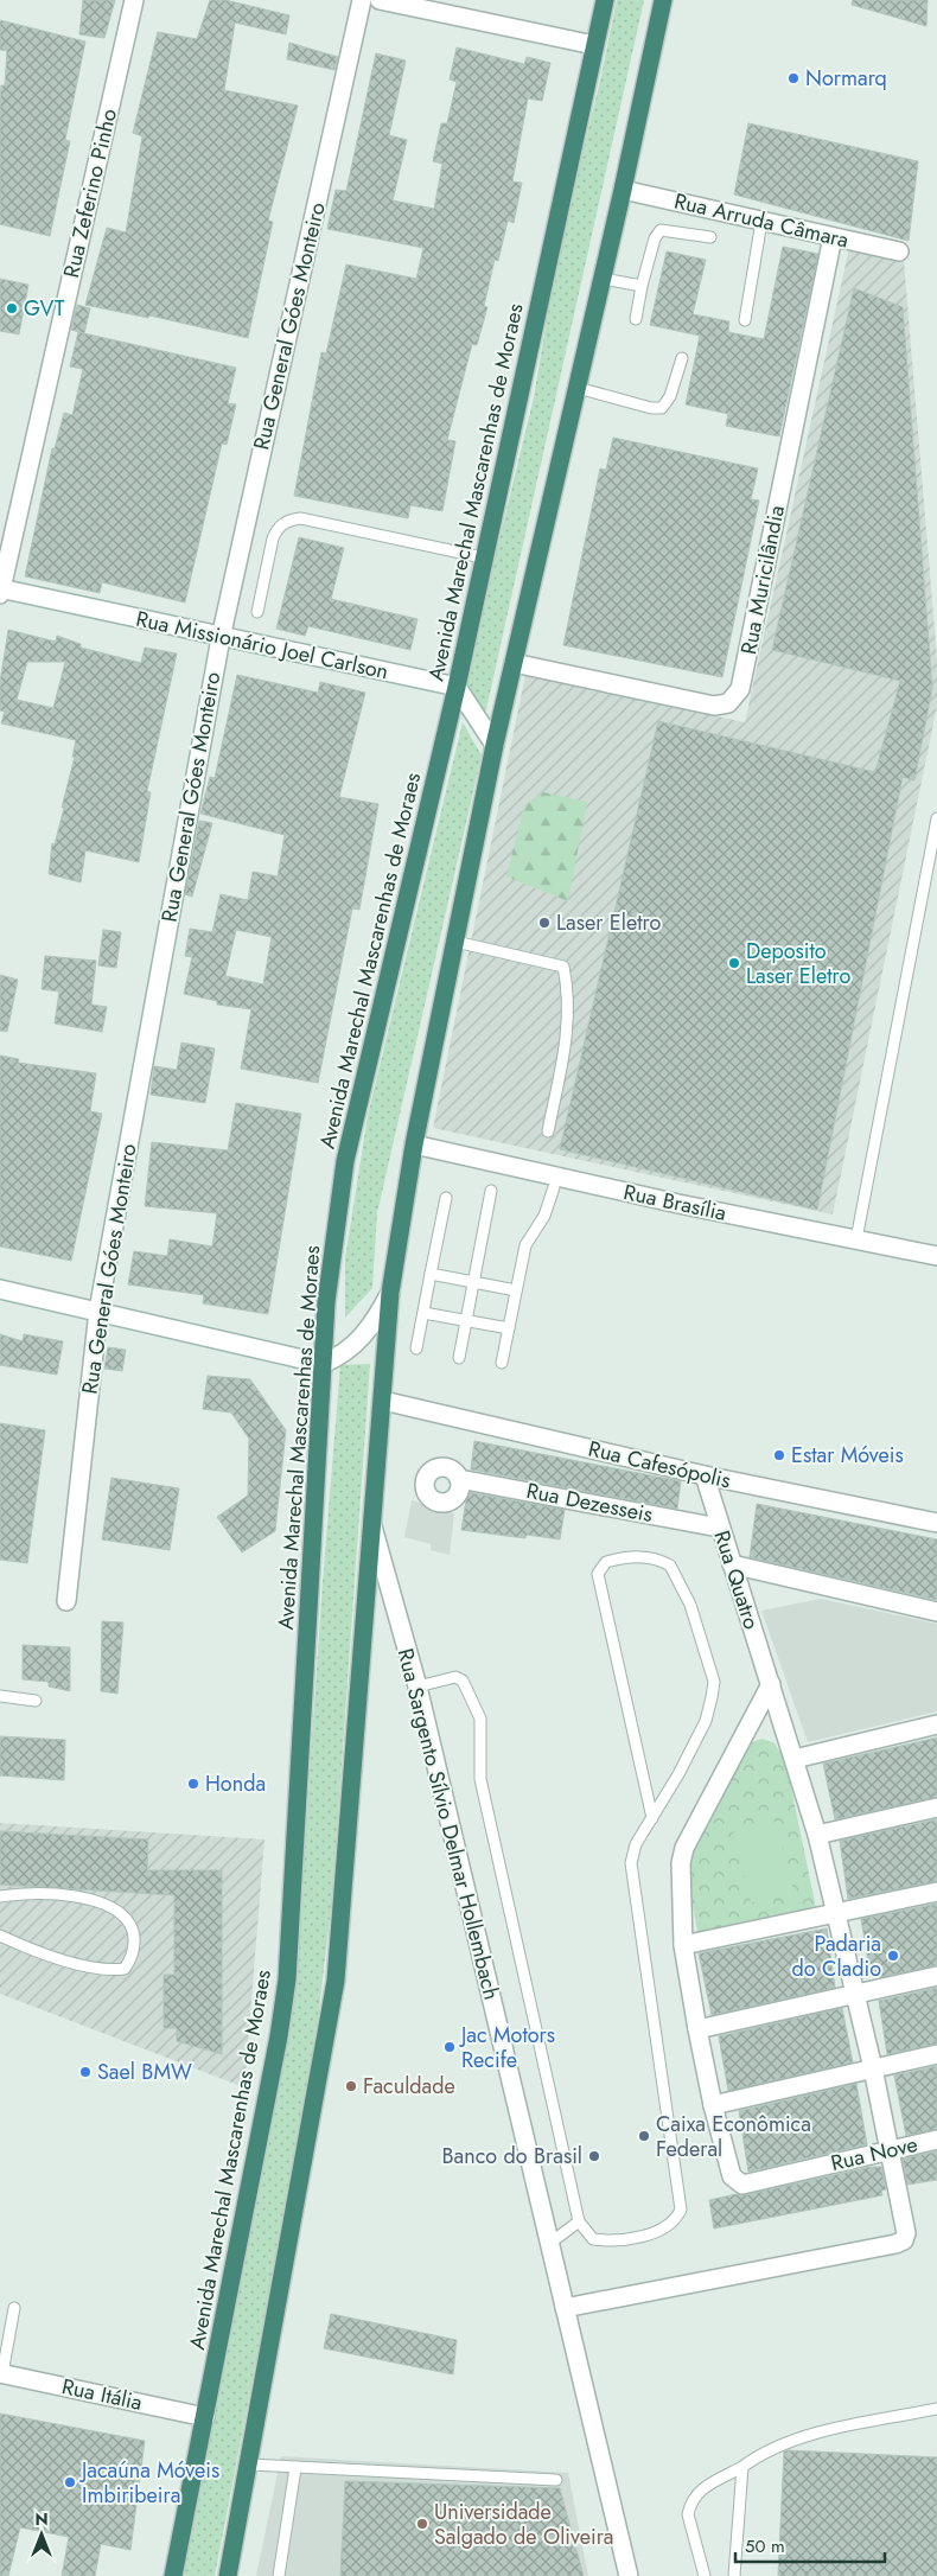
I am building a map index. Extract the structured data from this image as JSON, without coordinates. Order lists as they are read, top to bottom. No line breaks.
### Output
{"streets":{"highway":["Avenida Marechal Mascarenhas de Moraes"],"street":["Rua Zeferino Pinho","Rua Arruda Câmara","Rua General Góes Monteiro","Rua Muricilândia","Rua Missionário Joel Carlson","Rua Brasília","Rua Cafesópolis","Rua Dezesseis","Rua Quatro","Rua Sargento Sílvio Delmar Hollembach","Rua Nove","Rua Itália"]},"crossings":[["Rua Zeferino Pinho","Rua Missionário Joel Carlson"],["Rua Arruda Câmara","Rua Muricilândia"],["Rua General Góes Monteiro","Rua Missionário Joel Carlson"],["Avenida Marechal Mascarenhas de Moraes","Rua Missionário Joel Carlson"],["Avenida Marechal Mascarenhas de Moraes","Rua Itália"],["Rua Cafesópolis","Rua Quatro"],["Rua Dezesseis","Rua Quatro"],["Rua Quatro","Rua Sargento Sílvio Delmar Hollembach"],["Rua Quatro","Rua Nove"]],"places":["Normarq","GVT","Laser Eletro","Deposito Laser Eletro","Estar Móveis","Honda","Padaria do Cladio","Jac Motors Recife","Sael BMW","Faculdade","Caixa Econômica Federal","Banco do Brasil","Jacaúna Móveis Imbiribeira","Universidade Salgado de Oliveira"],"scale_bar":"50 m","north":"top"}
